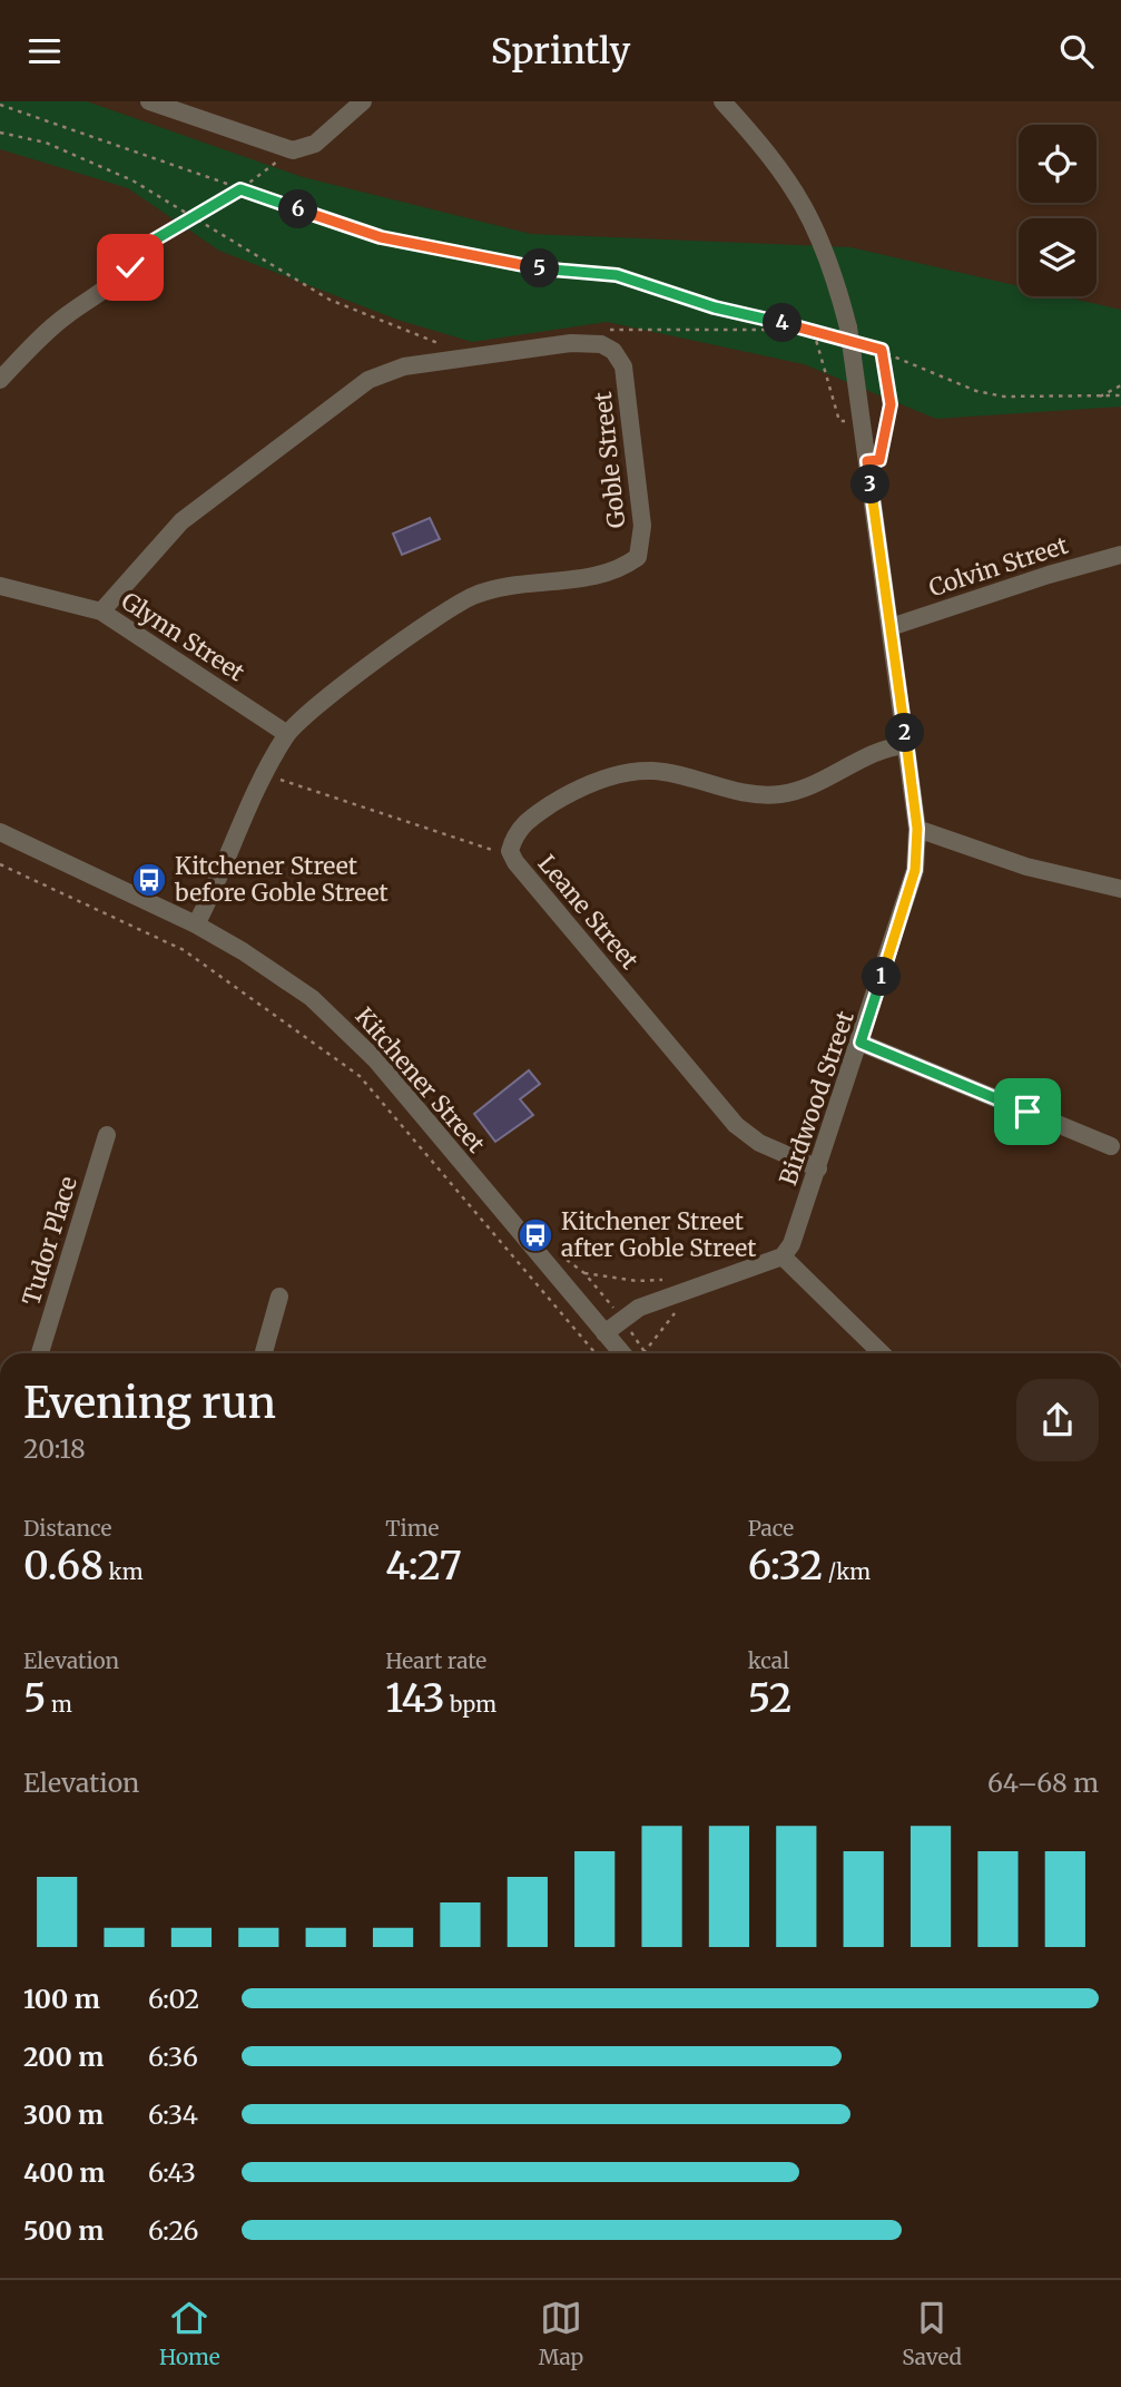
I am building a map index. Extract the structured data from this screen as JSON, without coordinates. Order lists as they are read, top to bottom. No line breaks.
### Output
{"streets":{"street":["Goble Street","Colvin Street","Glynn Street","Leane Street","Kitchener Street","Birdwood Street","Tudor Place"]},"crossings":[["Goble Street","Glynn Street"],["Goble Street","Kitchener Street"],["Colvin Street","Birdwood Street"],["Leane Street","Birdwood Street"]],"places":{"bus stop":["Kitchener Street before Goble Street","Kitchener Street after Goble Street"]},"page":{"header":"Sprintly","pins":["6","5","4","3","2","1"],"heading":["Evening run","20:18"],"stats":[["Distance","0.68 km"],["Time","4:27"],["Pace","6:32 /km"],["Elevation","5 m"],["Heart rate","143 bpm"],["kcal","52"]],"chart":["Elevation","64–68 m"],"list":[{"name":"100 m","note":"6:02"},{"name":"200 m","note":"6:36"},{"name":"300 m","note":"6:34"},{"name":"400 m","note":"6:43"},{"name":"500 m","note":"6:26"}],"tabs":["Home","Map","Saved"]}}
